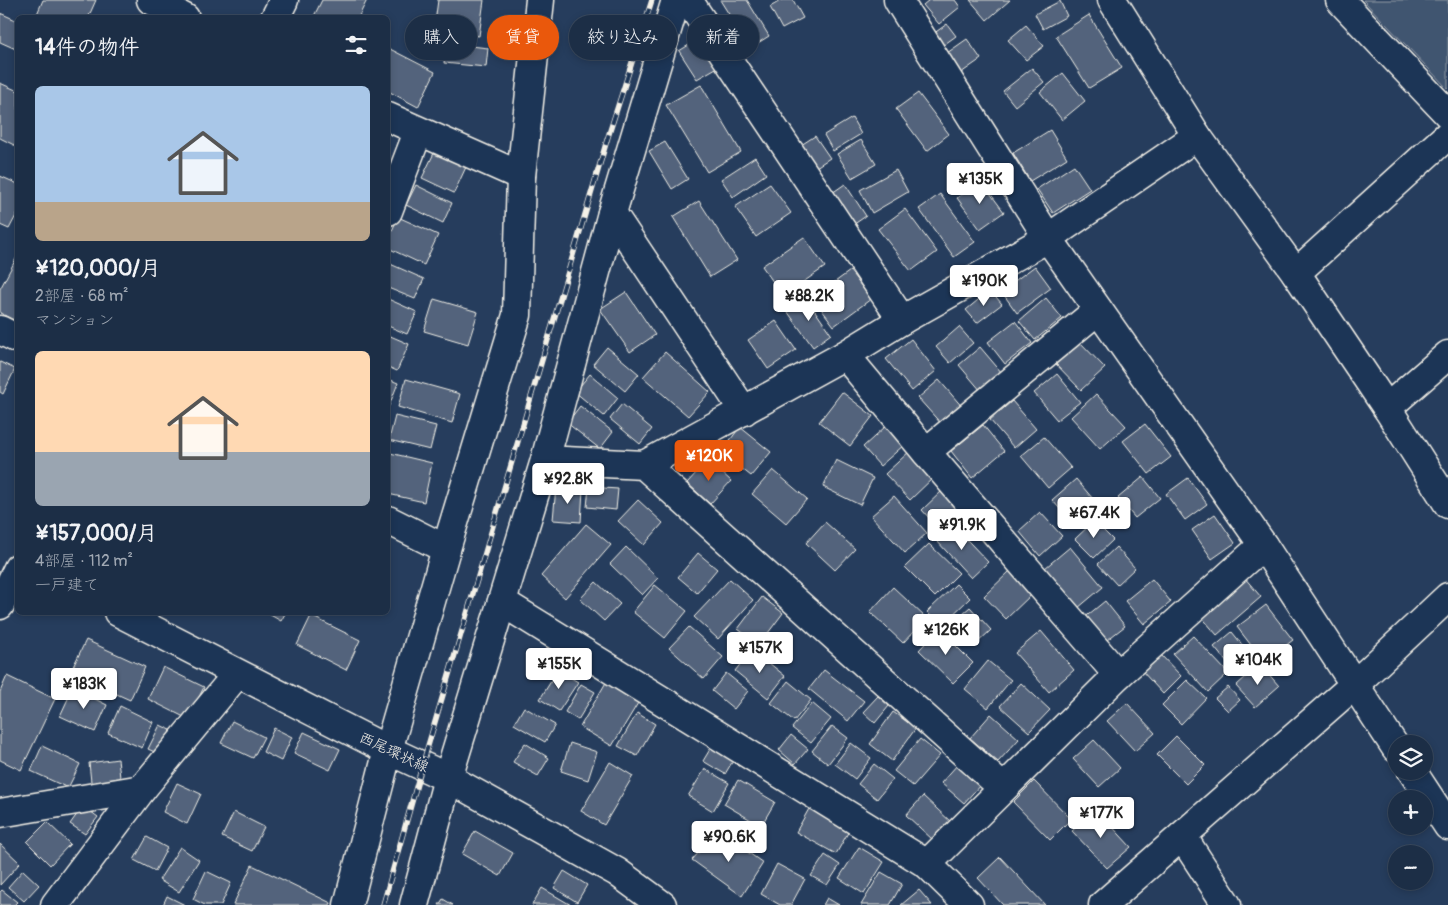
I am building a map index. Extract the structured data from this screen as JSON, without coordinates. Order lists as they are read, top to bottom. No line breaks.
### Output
{"streets":{"street":["西尾環状線"]},"page":{"chip":["購入","賃貸","絞り込み","新着"],"heading":"14件の物件","list":[{"name":"¥120,000/月","note":"2部屋 · 68 m² · マンション"},{"name":"¥157,000/月","note":"4部屋 · 112 m² · 一戸建て"}],"price":["¥135K","¥190K","¥88.2K","¥120K","¥92.8K","¥67.4K","¥91.9K","¥126K","¥157K","¥104K","¥155K","¥183K","¥177K","¥90.6K"],"map_buttons":["+","−"]}}
